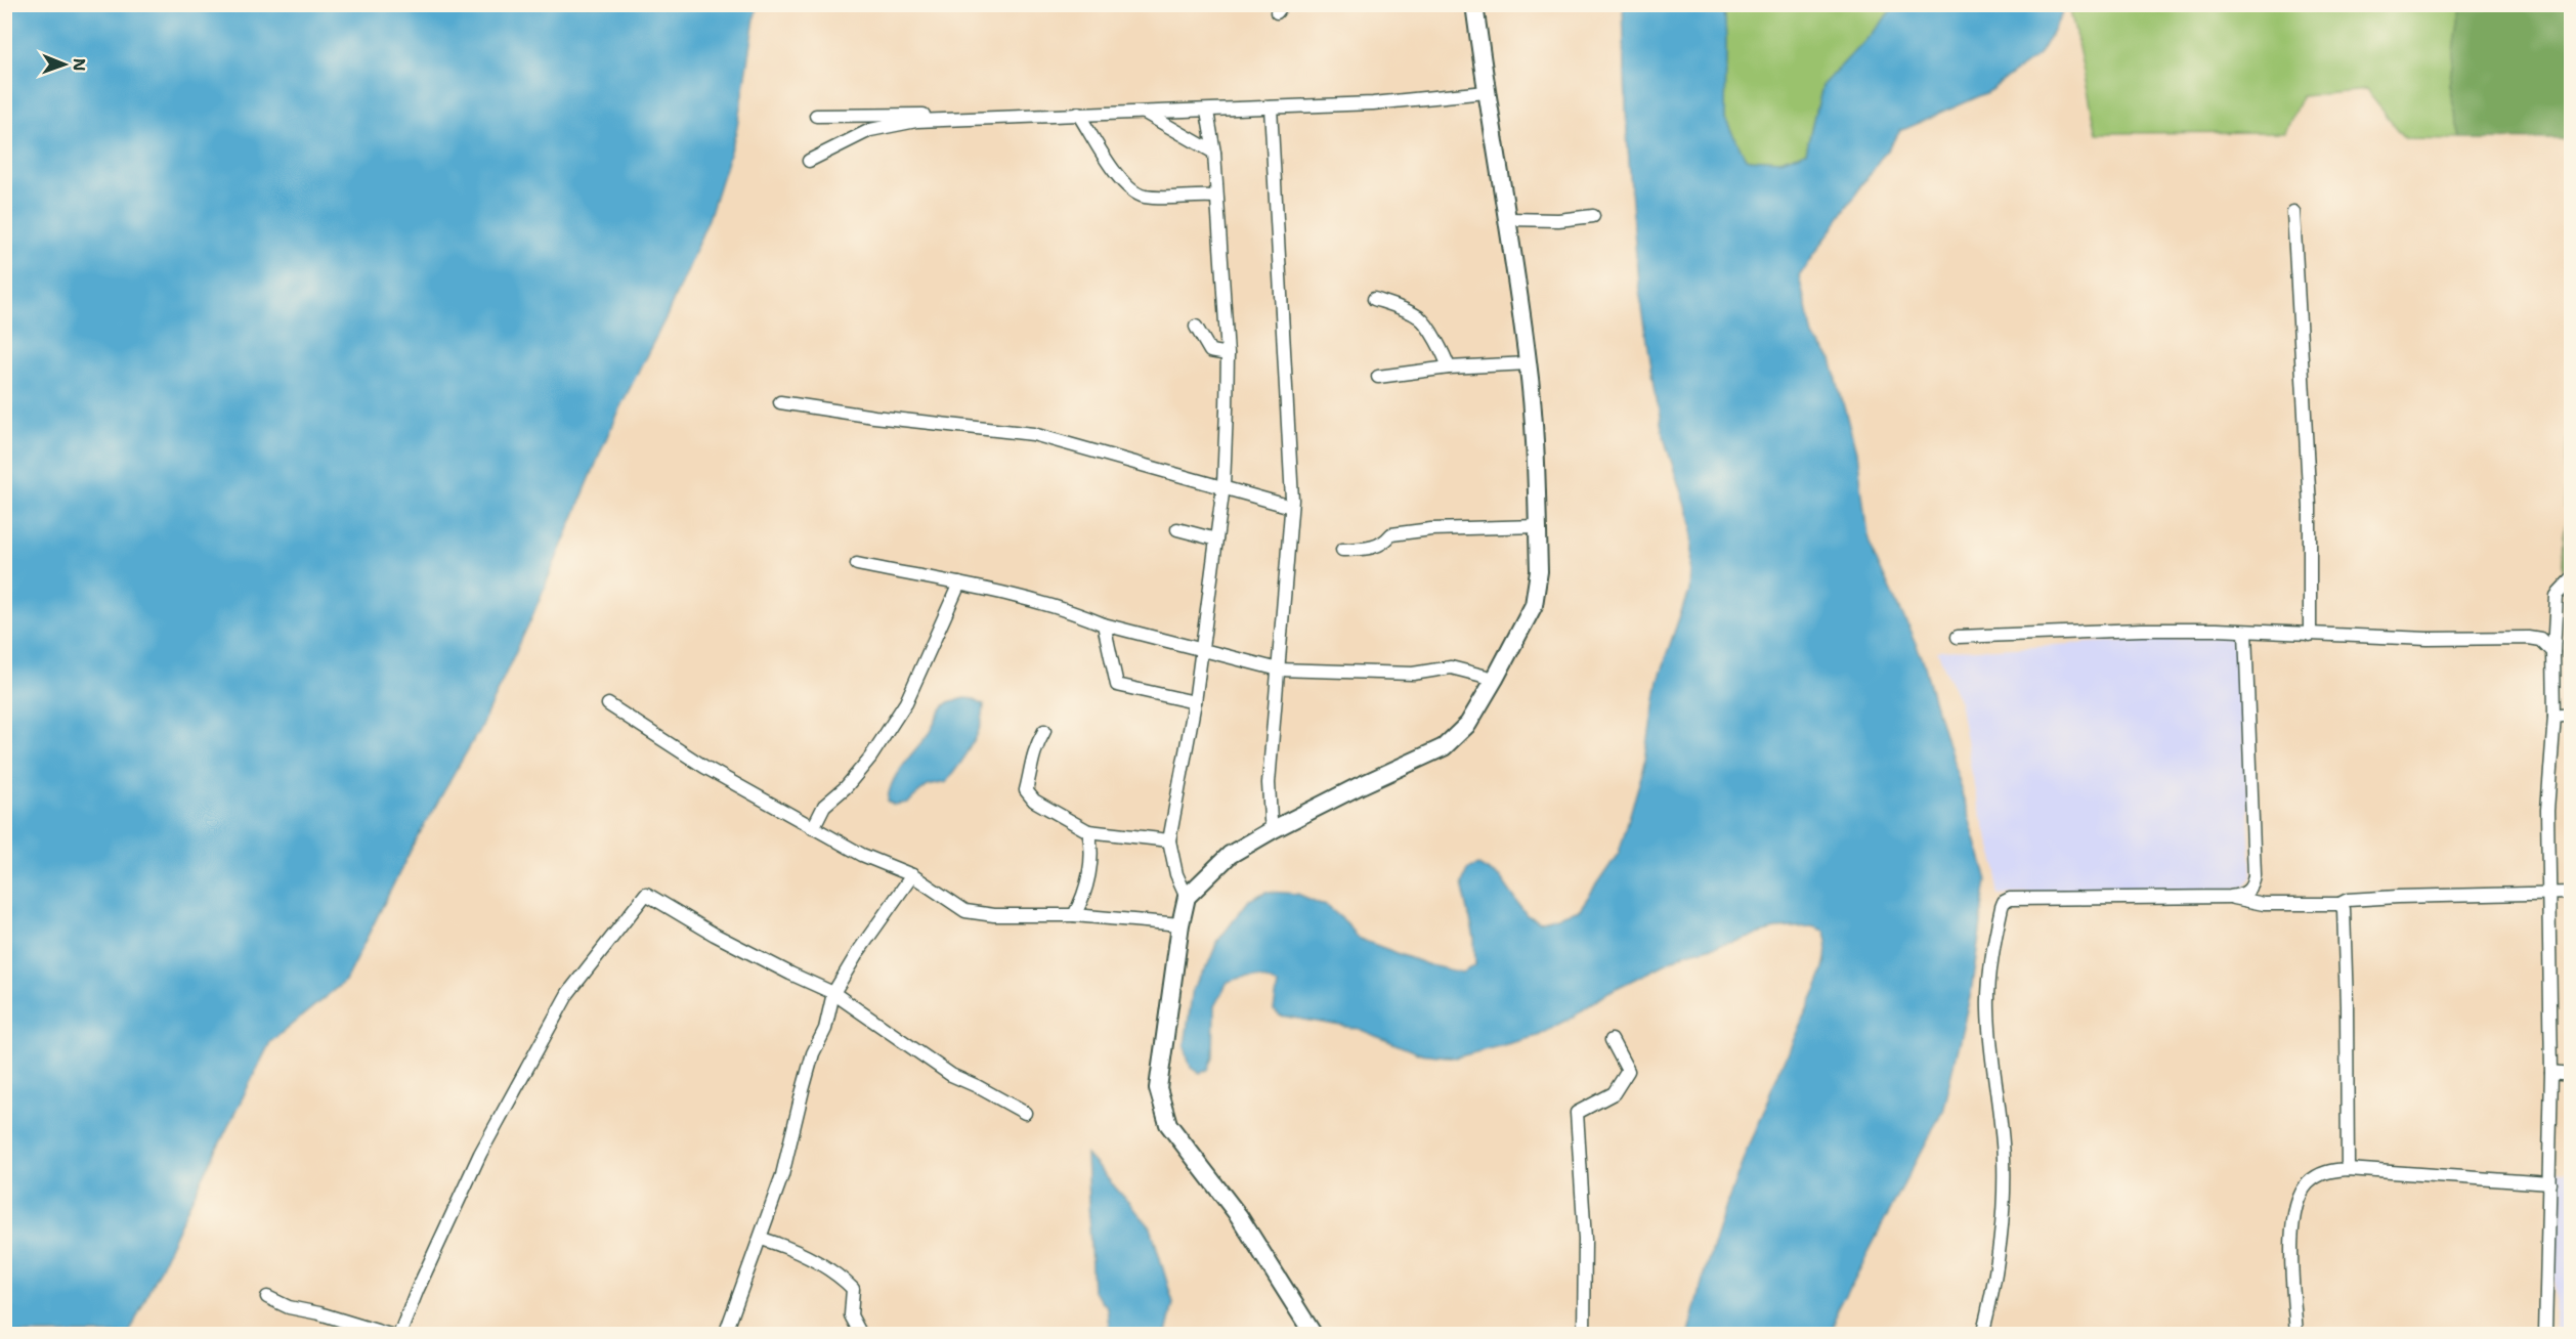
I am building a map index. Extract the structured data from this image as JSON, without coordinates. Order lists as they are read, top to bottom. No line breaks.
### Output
{"north":"right"}
